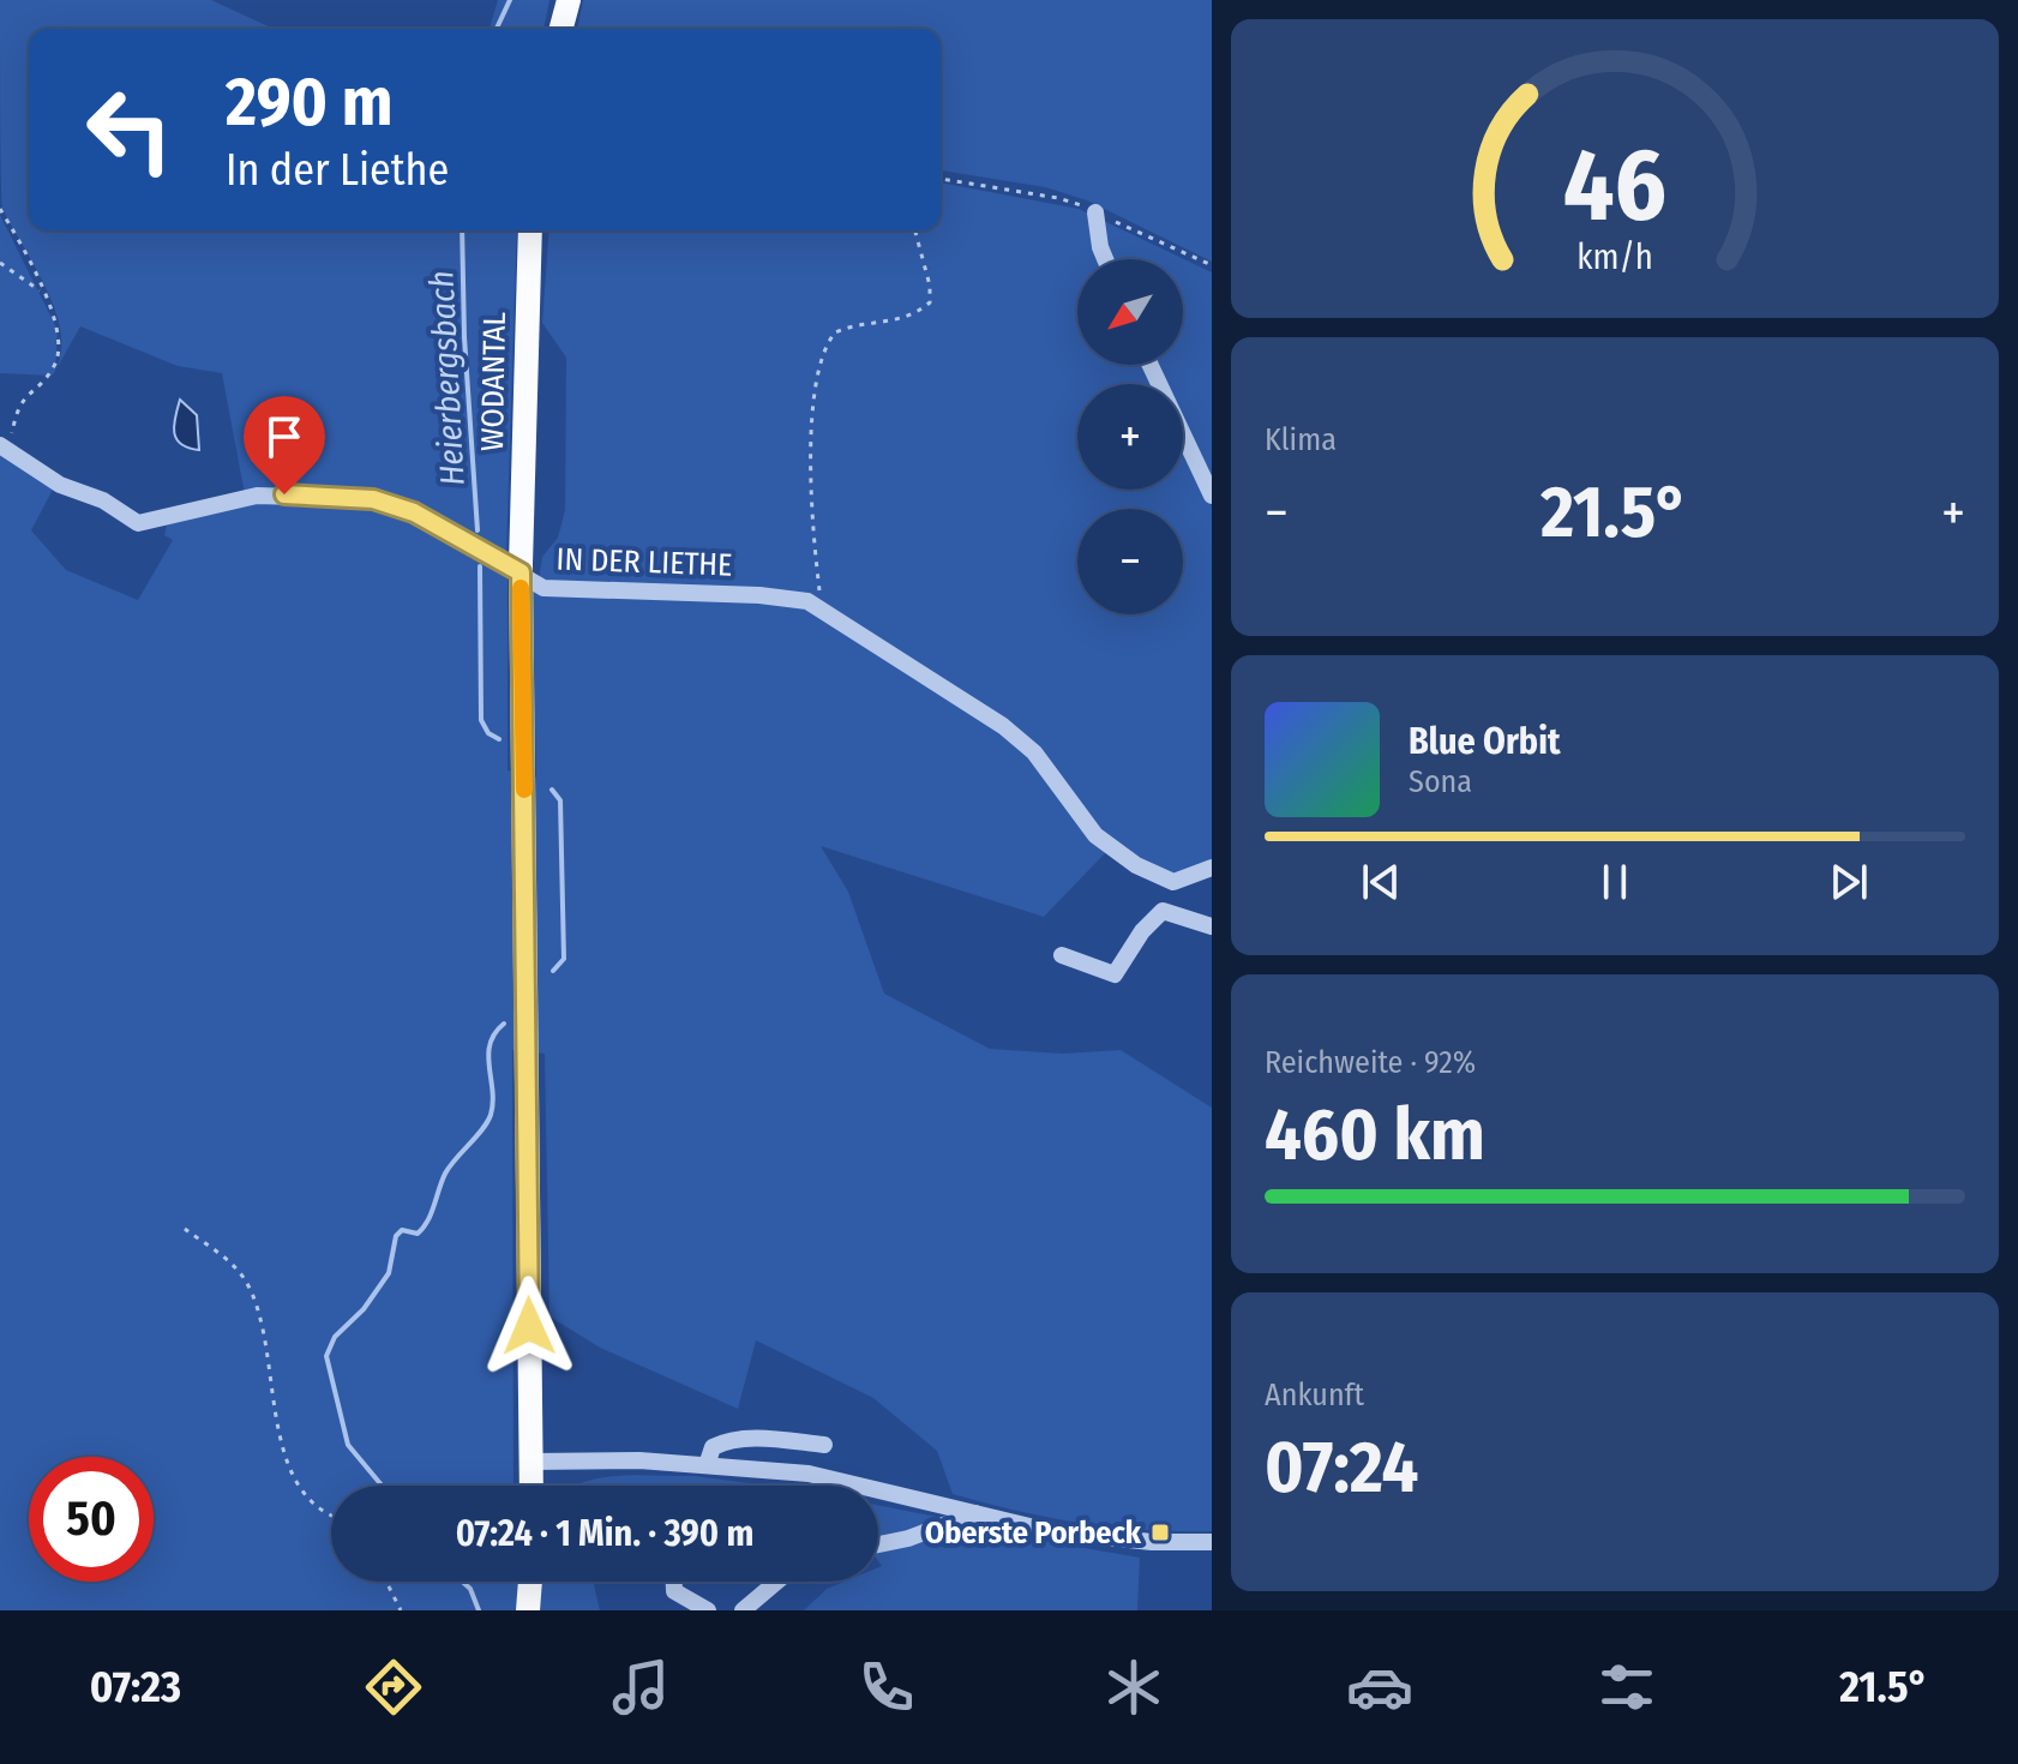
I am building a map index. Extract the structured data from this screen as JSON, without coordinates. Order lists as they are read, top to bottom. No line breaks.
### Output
{"streets":{"main road":["WODANTAL"],"street":["IN DER LIETHE"]},"crossings":[["WODANTAL","IN DER LIETHE"]],"water":["Heierbergsbach"],"places":{"transit":["Oberste Porbeck"]},"north":"bottom left","page":{"turn":["290 m","In der Liethe"],"map_buttons":["+","−"],"tile":["Klima",["Reichweite · 92%","460 km"],["Ankunft","07:24"]],"heat":["−","21.5°","+"],"song":["Blue Orbit","Sona"],"limit":"50","trip":"07:24 · 1 Min. · 390 m","tabs":["07:23","21.5°"],"gauge":["46","km/h"]}}
